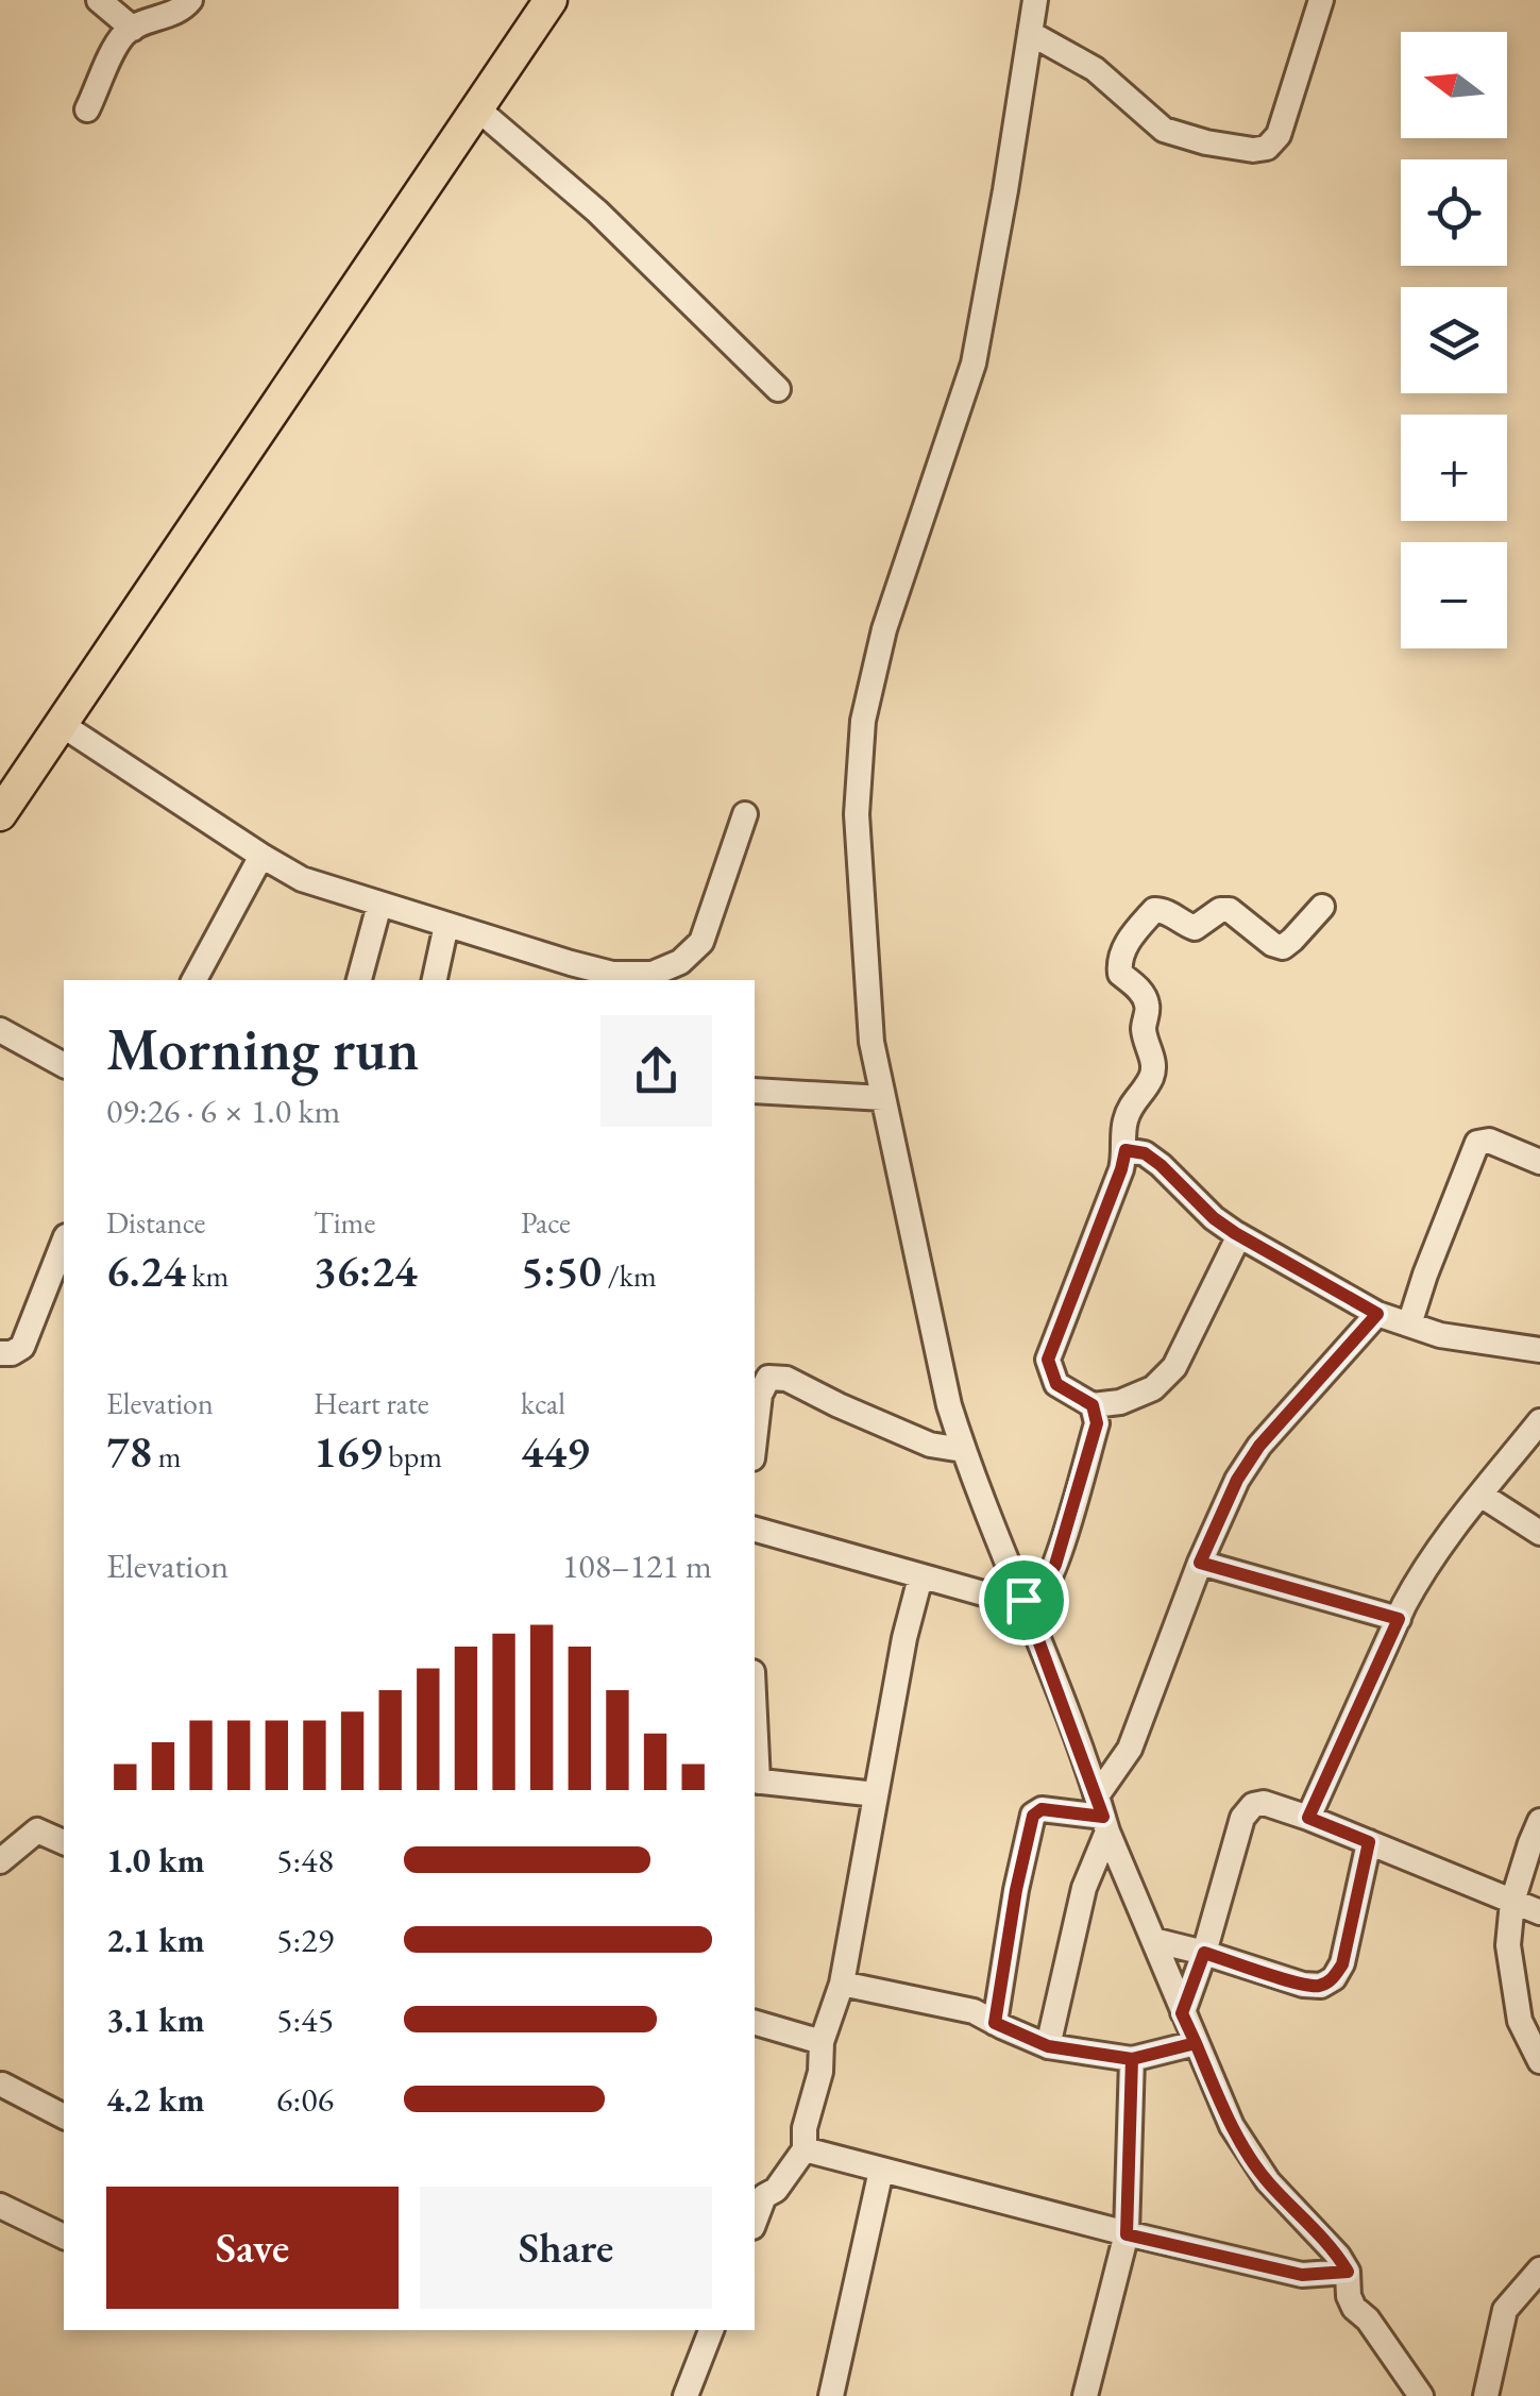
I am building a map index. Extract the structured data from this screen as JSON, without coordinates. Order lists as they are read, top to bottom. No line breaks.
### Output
{"north":"left","page":{"map_buttons":["+","−"],"heading":["Morning run","09:26 · 6 × 1.0 km"],"stats":[["Distance","6.24 km"],["Time","36:24"],["Pace","5:50 /km"],["Elevation","78 m"],["Heart rate","169 bpm"],["kcal","449"]],"chart":["Elevation","108–121 m"],"list":[{"name":"1.0 km","note":"5:48"},{"name":"2.1 km","note":"5:29"},{"name":"3.1 km","note":"5:45"},{"name":"4.2 km","note":"6:06"}],"buttons":["Save","Share"]}}
